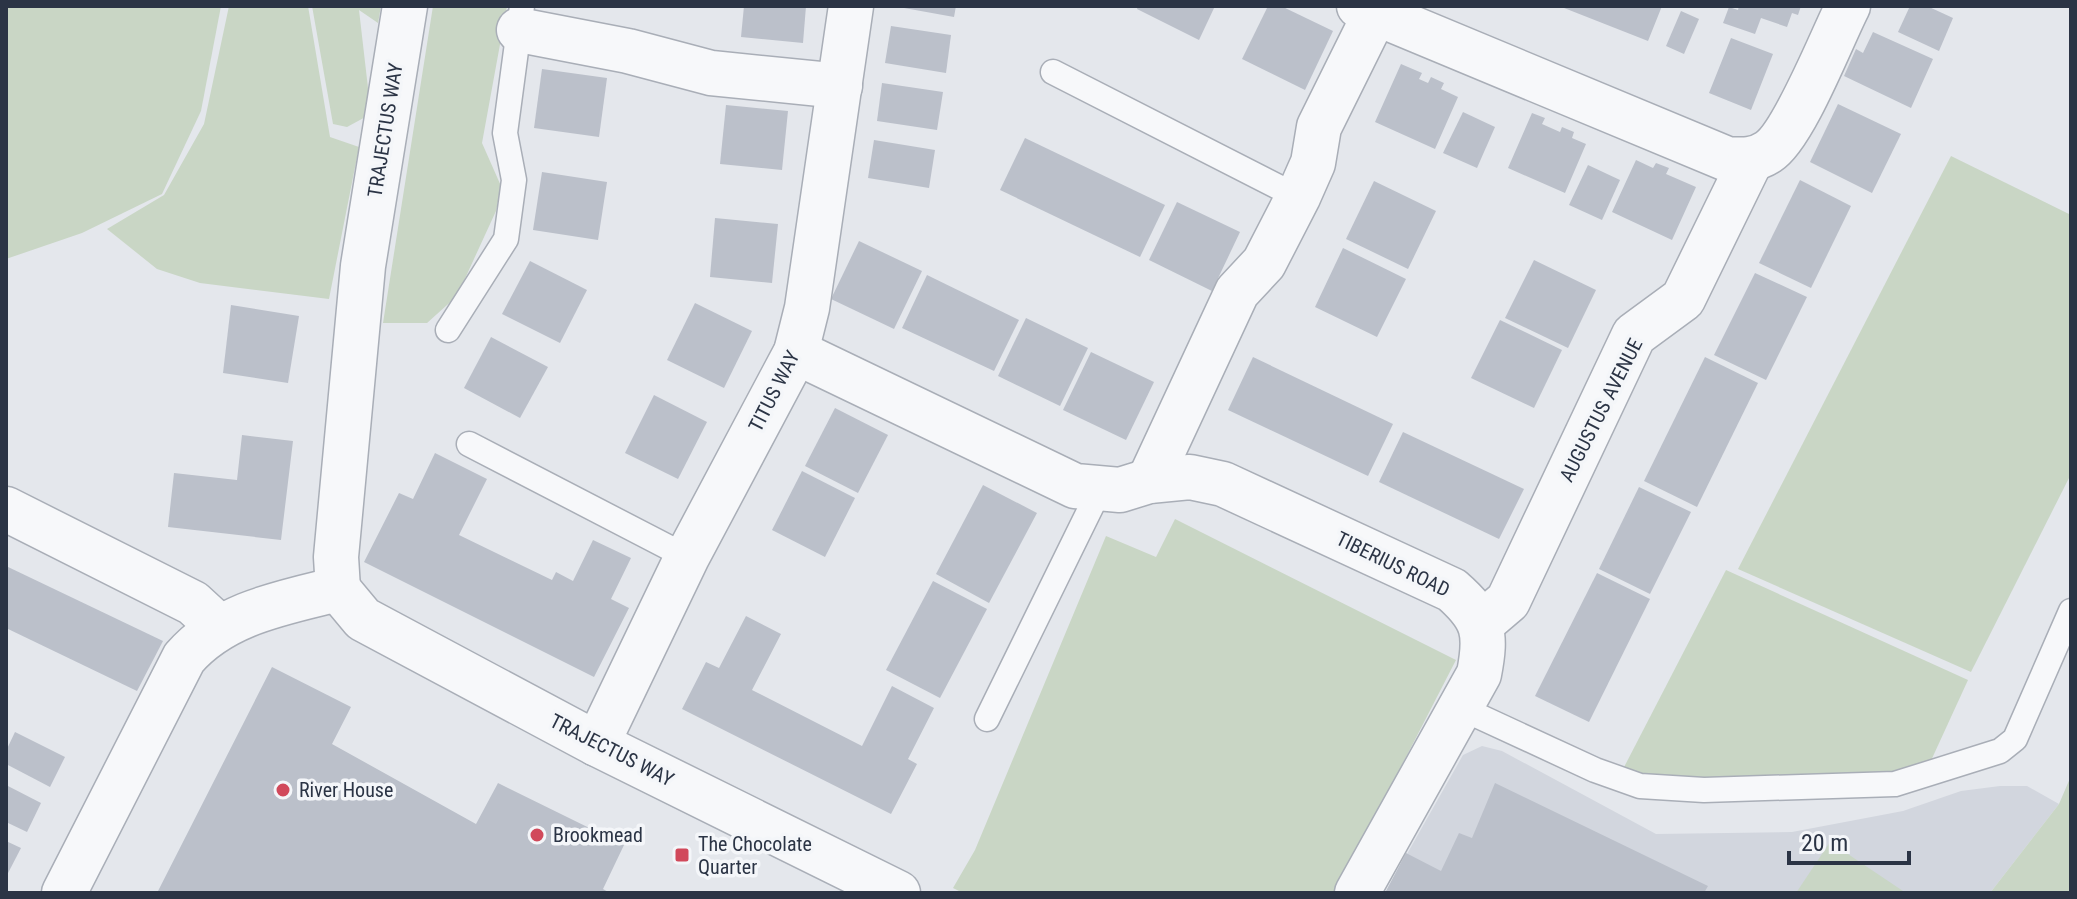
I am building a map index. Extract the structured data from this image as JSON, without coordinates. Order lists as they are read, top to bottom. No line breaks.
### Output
{"streets":{"street":["TRAJECTUS WAY","TITUS WAY","AUGUSTUS AVENUE","TIBERIUS ROAD"]},"crossings":[["TRAJECTUS WAY","TITUS WAY"],["TITUS WAY","TIBERIUS ROAD"],["AUGUSTUS AVENUE","TIBERIUS ROAD"]],"places":{"other":["River House","Brookmead"],"transit":["The Chocolate Quarter"]},"scale_bar":"20 m"}
